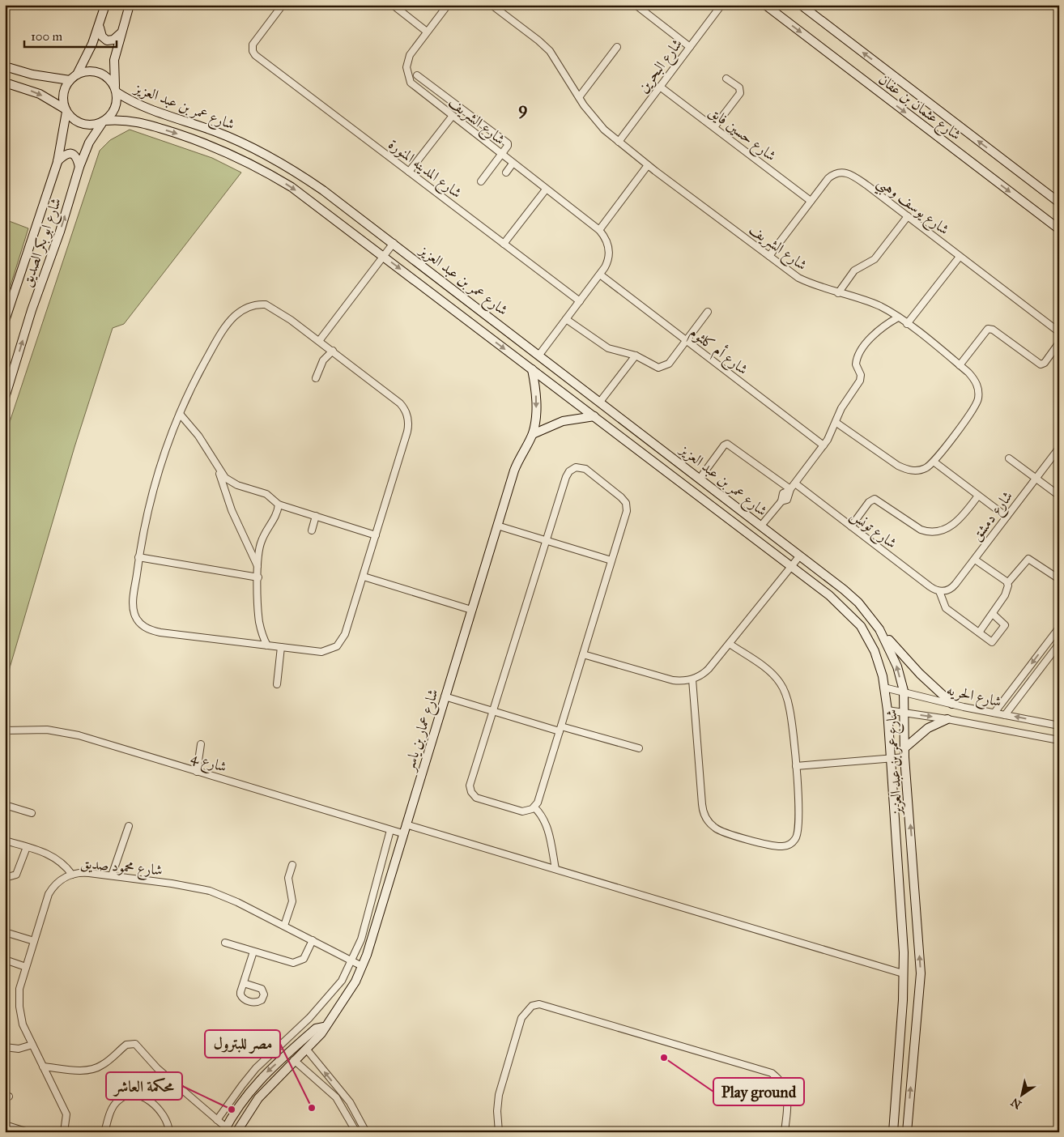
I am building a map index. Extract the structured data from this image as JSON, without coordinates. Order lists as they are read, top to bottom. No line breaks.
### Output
{"streets":{"street":["شارع البحرين","شارع عمر بن عبد العزيز","شارع عثمان بن عفان","شارع الشريف","شارع حسين فايق","شارع المدينه المنورة","شارع يوسف وهبي","شارع ابو بكر الصديق","شارع أم كلثوم","شارع دمشق","شارع تونس","شارع الحريه","شارع عمار بن ياسر","شارع 4","شارع محمود صديق"]},"crossings":[["شارع البحرين","شارع الشريف"],["شارع البحرين","شارع حسين فايق"],["شارع عمر بن عبد العزيز","شارع الشريف"],["شارع عمر بن عبد العزيز","شارع ابو بكر الصديق"],["شارع عمر بن عبد العزيز","شارع الحريه"],["شارع عمر بن عبد العزيز","شارع عمار بن ياسر"],["شارع الشريف","شارع المدينه المنورة"],["شارع الشريف","شارع يوسف وهبي"],["شارع الشريف","شارع أم كلثوم"],["شارع حسين فايق","شارع يوسف وهبي"],["شارع دمشق","شارع تونس"],["شارع عمار بن ياسر","شارع 4"],["شارع عمار بن ياسر","شارع محمود صديق"]],"districts":["9"],"places":["Play ground","مصر للبترول","محكمة العاشر"],"scale_bar":"100 m","north":"bottom left"}
